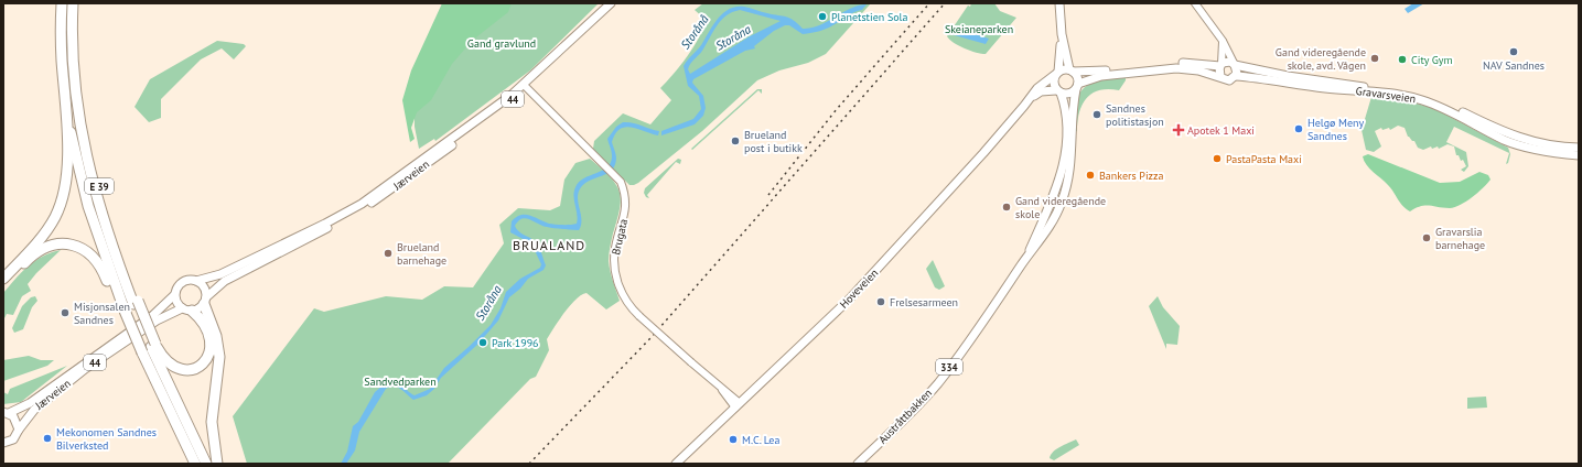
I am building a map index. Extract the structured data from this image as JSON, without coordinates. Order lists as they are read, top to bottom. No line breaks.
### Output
{"streets":{"highway":["E 39"],"main road":["Gravarsveien","44","Jærveien","Hoveveien","334","Austråttbakken"],"street":["Brugata"]},"crossings":[["44","Jærveien"],["44","E 39"],["Jærveien","E 39"],["Jærveien","Brugata"],["Brugata","Hoveveien"],["Hoveveien","334"],["Hoveveien","Austråttbakken"],["334","Austråttbakken"]],"districts":["BRUALAND"],"water":["Storånå","Storåna"],"parks":["Skeianeparken","Gand gravlund","Sandvedparken"],"places":{"other":["Planetstien Sola","NAV Sandnes","Gand videregående skole, avd. Vågen","City Gym","Sandnes politistasjon","Helgø Meny Sandnes","Brueland post i butikk","PastaPasta Maxi","Bankers Pizza","Gand videregående skole","Gravarslia barnehage","Brueland barnehage","Frelsesarmeen","Misjonsalen Sandnes","Park 1996","Mekonomen Sandnes Bilverksted","M.C. Lea"],"health":["Apotek 1 Maxi"]}}
